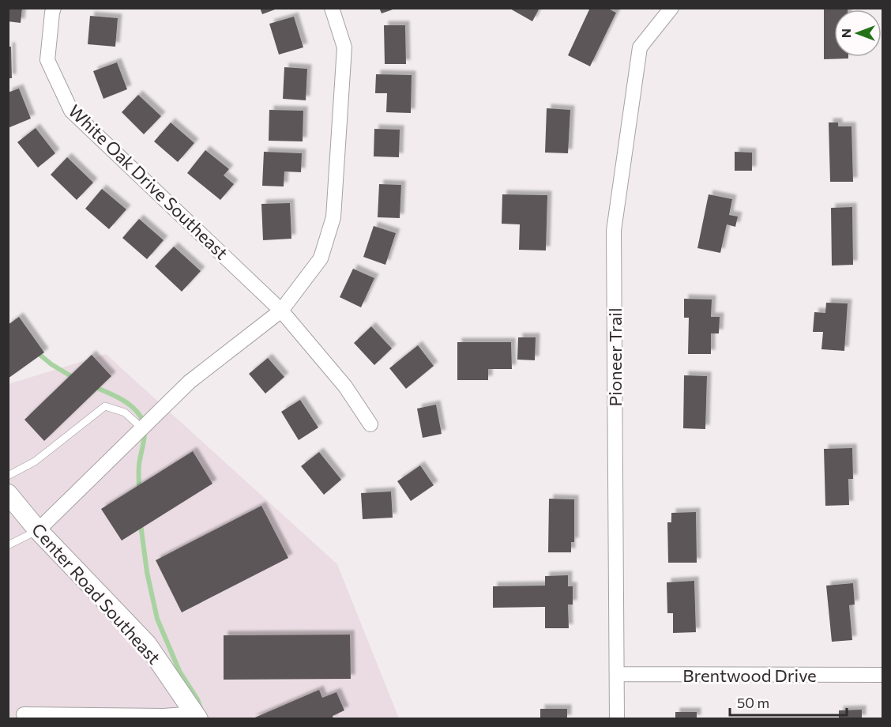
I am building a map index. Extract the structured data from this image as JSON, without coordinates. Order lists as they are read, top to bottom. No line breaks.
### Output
{"streets":{"street":["White Oak Drive Southeast","Pioneer Trail","Center Road Southeast","Brentwood Drive"]},"crossings":[["Pioneer Trail","Brentwood Drive"]],"scale_bar":"50 m","north":"left"}
